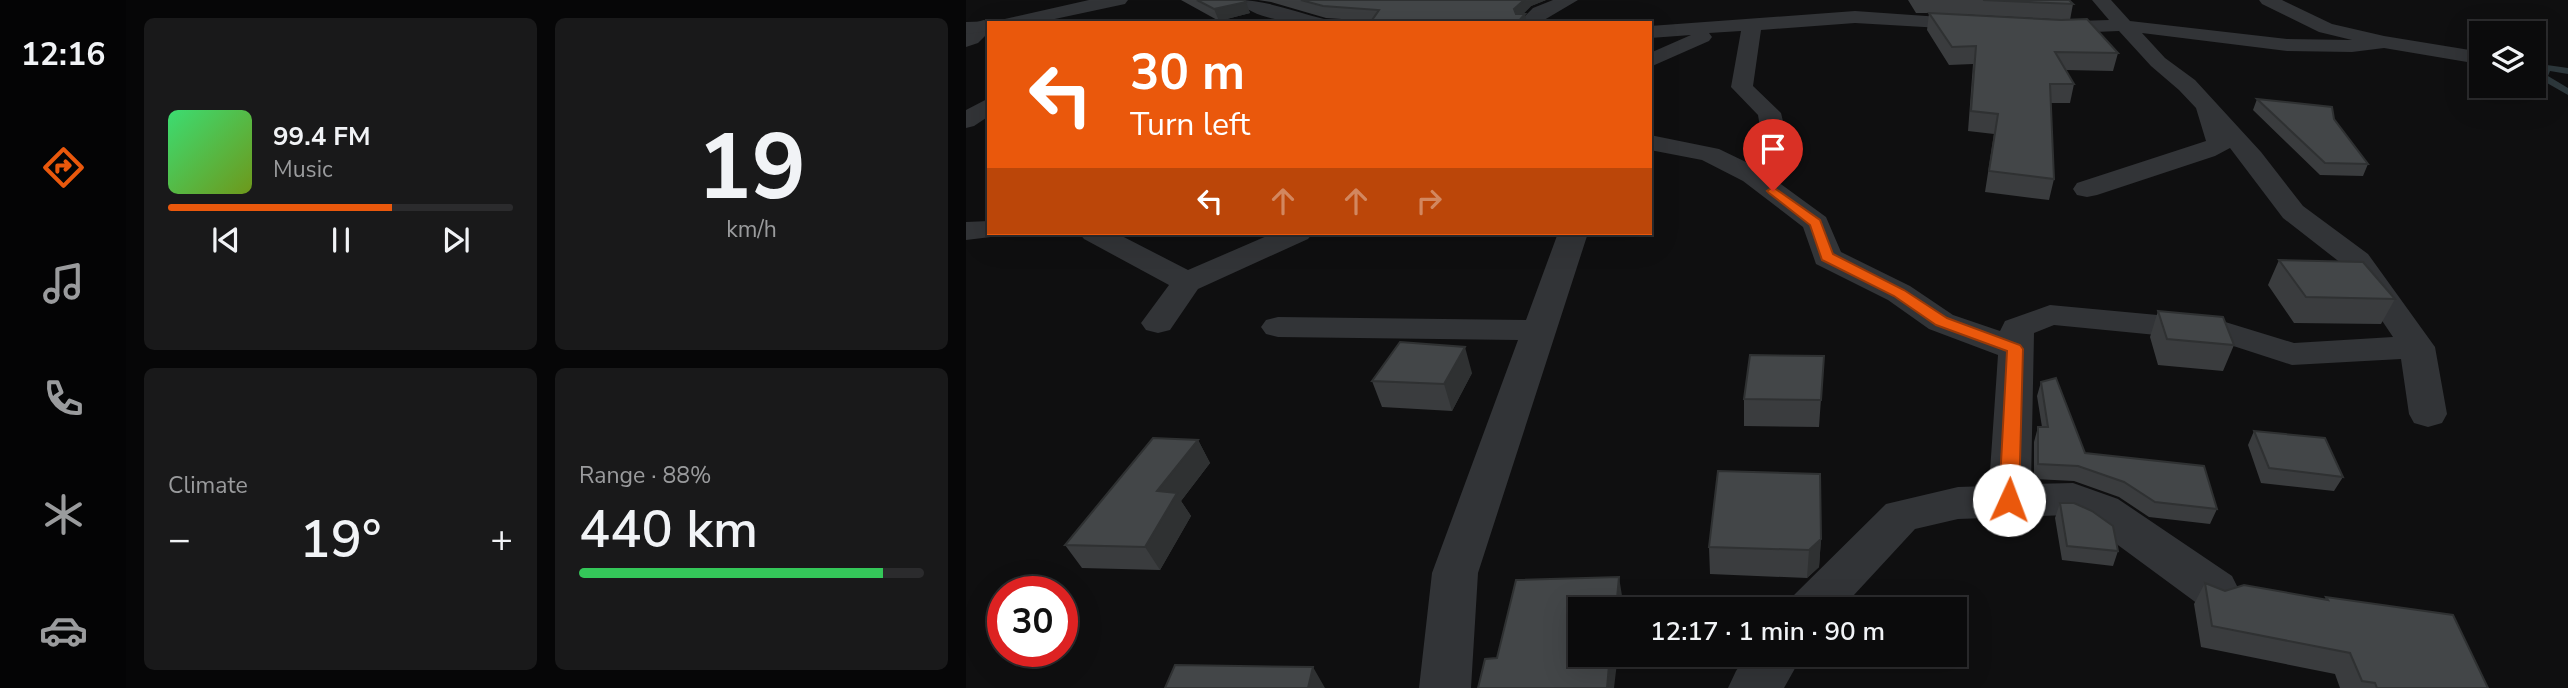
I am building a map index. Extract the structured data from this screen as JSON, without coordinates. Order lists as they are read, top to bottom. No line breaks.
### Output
{"page":{"tabs":"12:16","tile":[["19","km/h"],"Climate",["Range · 88%","440 km"]],"turn":["30 m","Turn left"],"song":["99.4 FM","Music"],"heat":["−","19°","+"],"limit":"30","trip":"12:17 · 1 min · 90 m"}}
